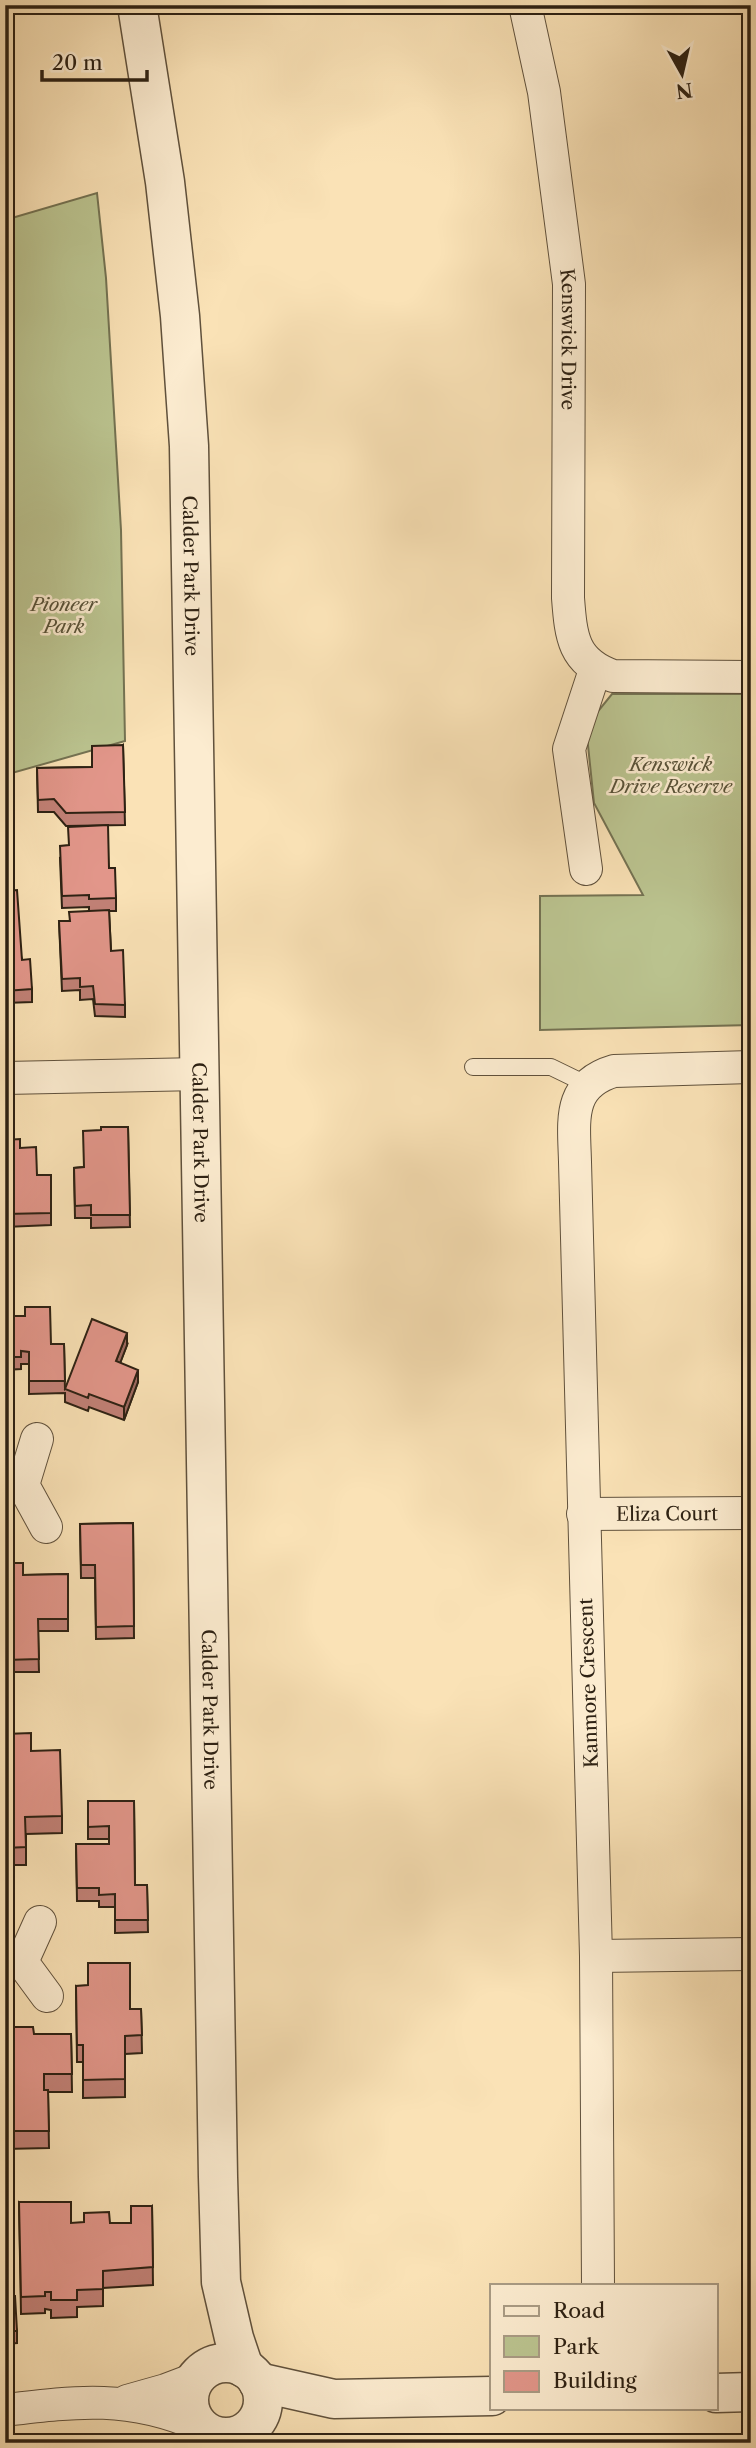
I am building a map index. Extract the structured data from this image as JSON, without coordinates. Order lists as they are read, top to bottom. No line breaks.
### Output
{"streets":{"street":["Kenswick Drive","Calder Park Drive","Eliza Court","Kanmore Crescent"]},"crossings":[["Eliza Court","Kanmore Crescent"]],"parks":["Pioneer Park","Kenswick Drive Reserve"],"legend":["Road","Park","Building"],"scale_bar":"20 m","north":"bottom"}
